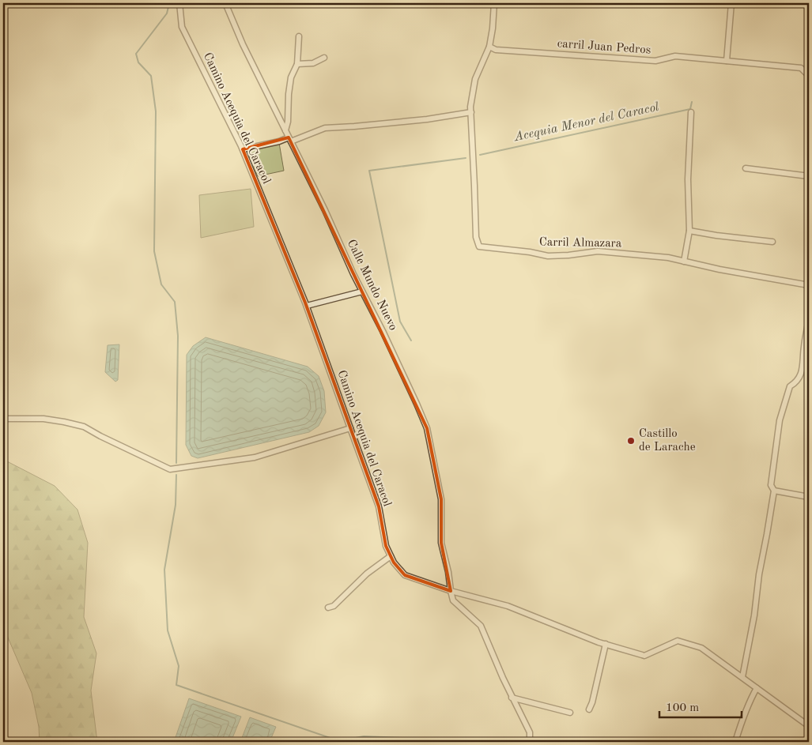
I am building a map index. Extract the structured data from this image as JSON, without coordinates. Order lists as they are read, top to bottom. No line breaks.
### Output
{"streets":{"street":["carril Juan Pedros","Camino Acequia del Caracol","Carril Almazara","Calle Mundo Nuevo"]},"crossings":[["carril Juan Pedros","Carril Almazara"],["Camino Acequia del Caracol","Calle Mundo Nuevo"]],"water":["Acequia Menor del Caracol"],"places":["Castillo de Larache"],"scale_bar":"100 m"}
